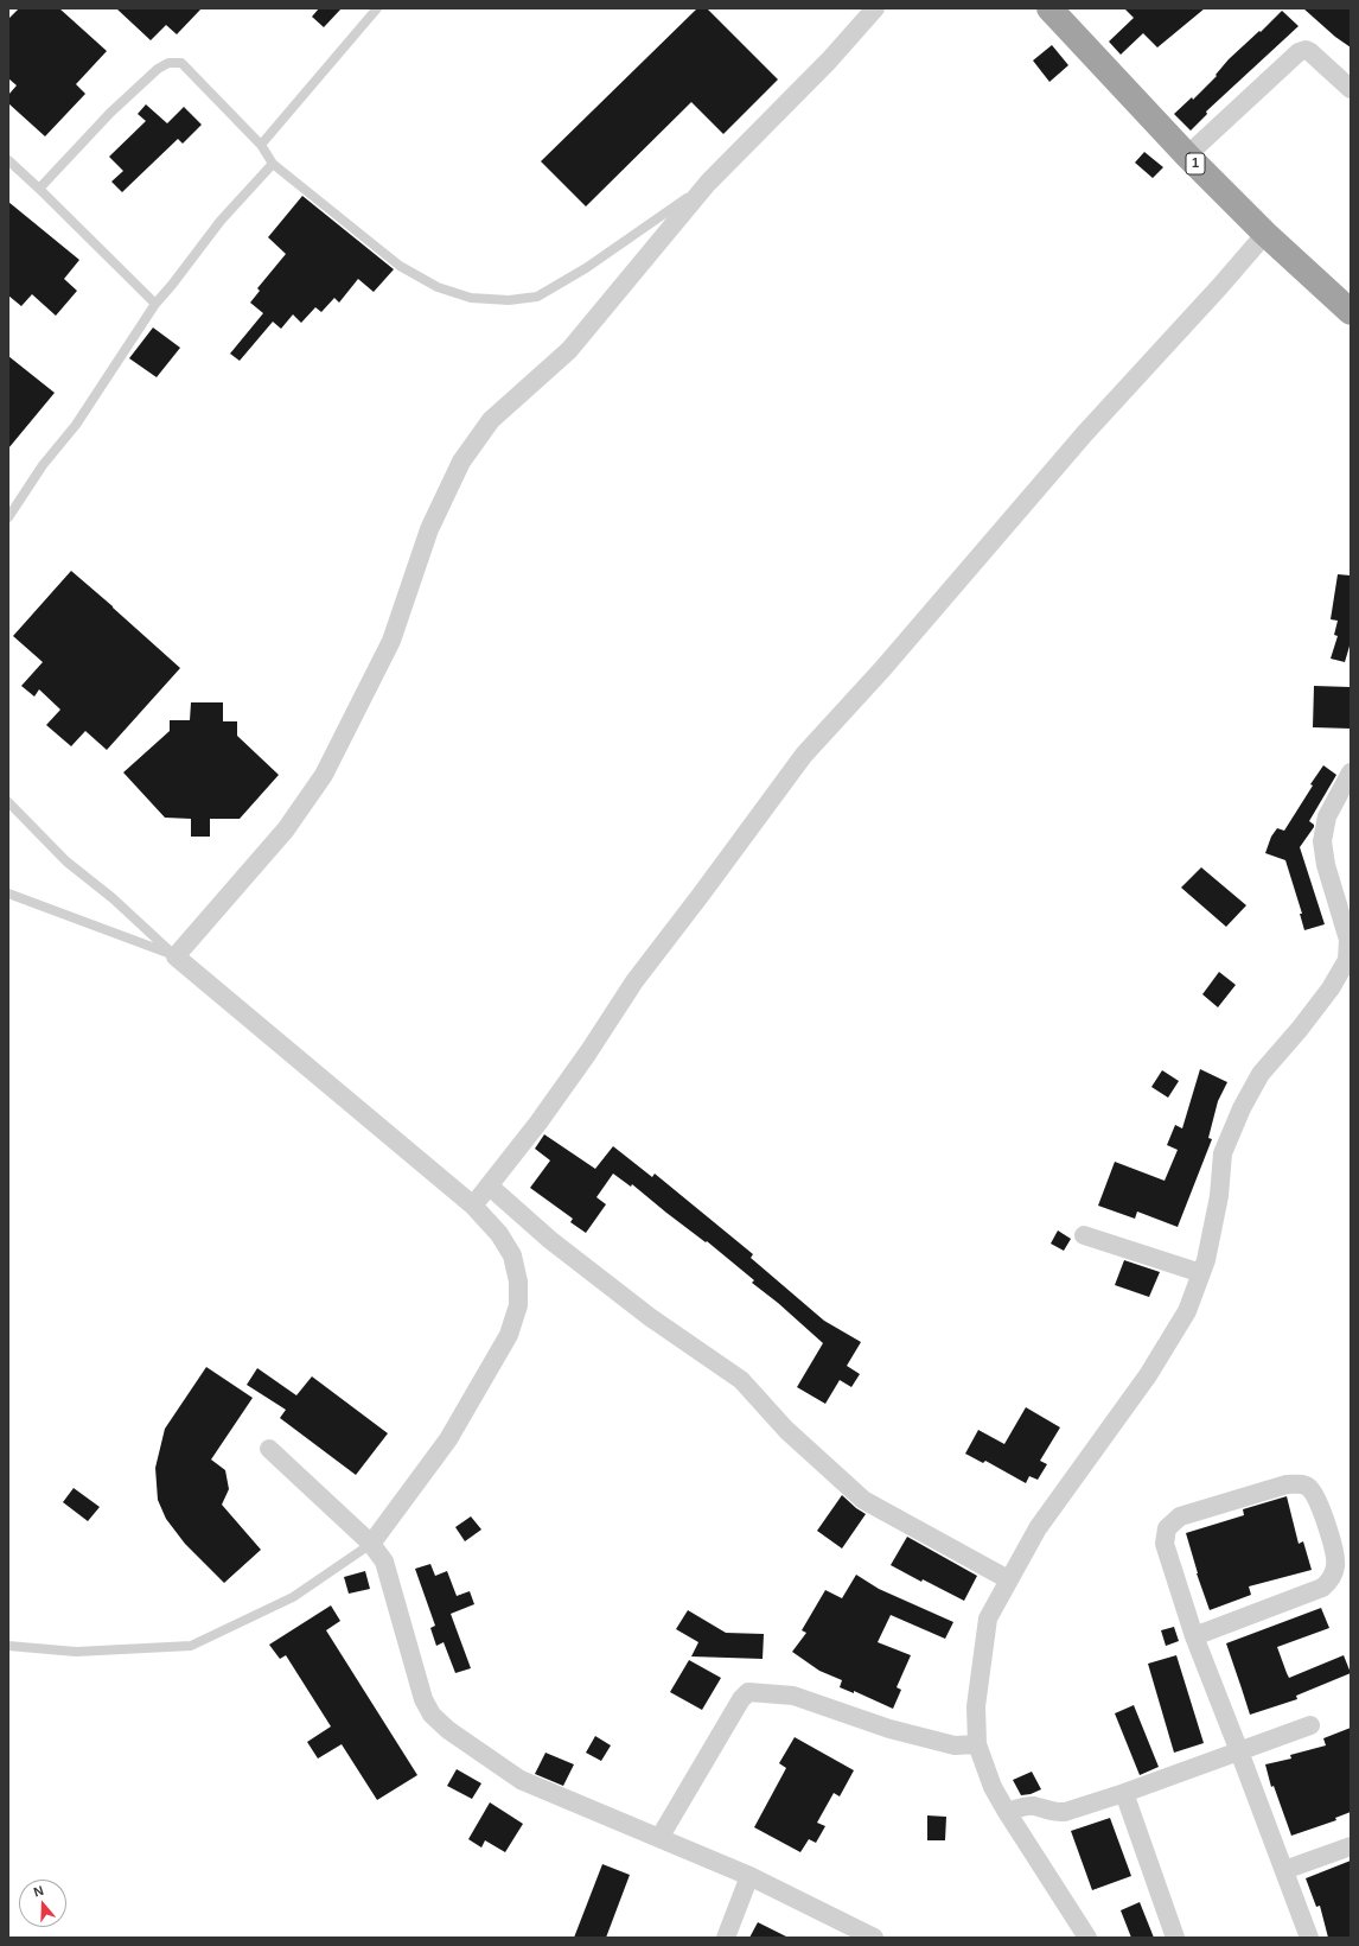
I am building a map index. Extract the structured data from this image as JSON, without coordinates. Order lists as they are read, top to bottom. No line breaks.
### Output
{"streets":{"highway":["1"]},"north":"top"}
